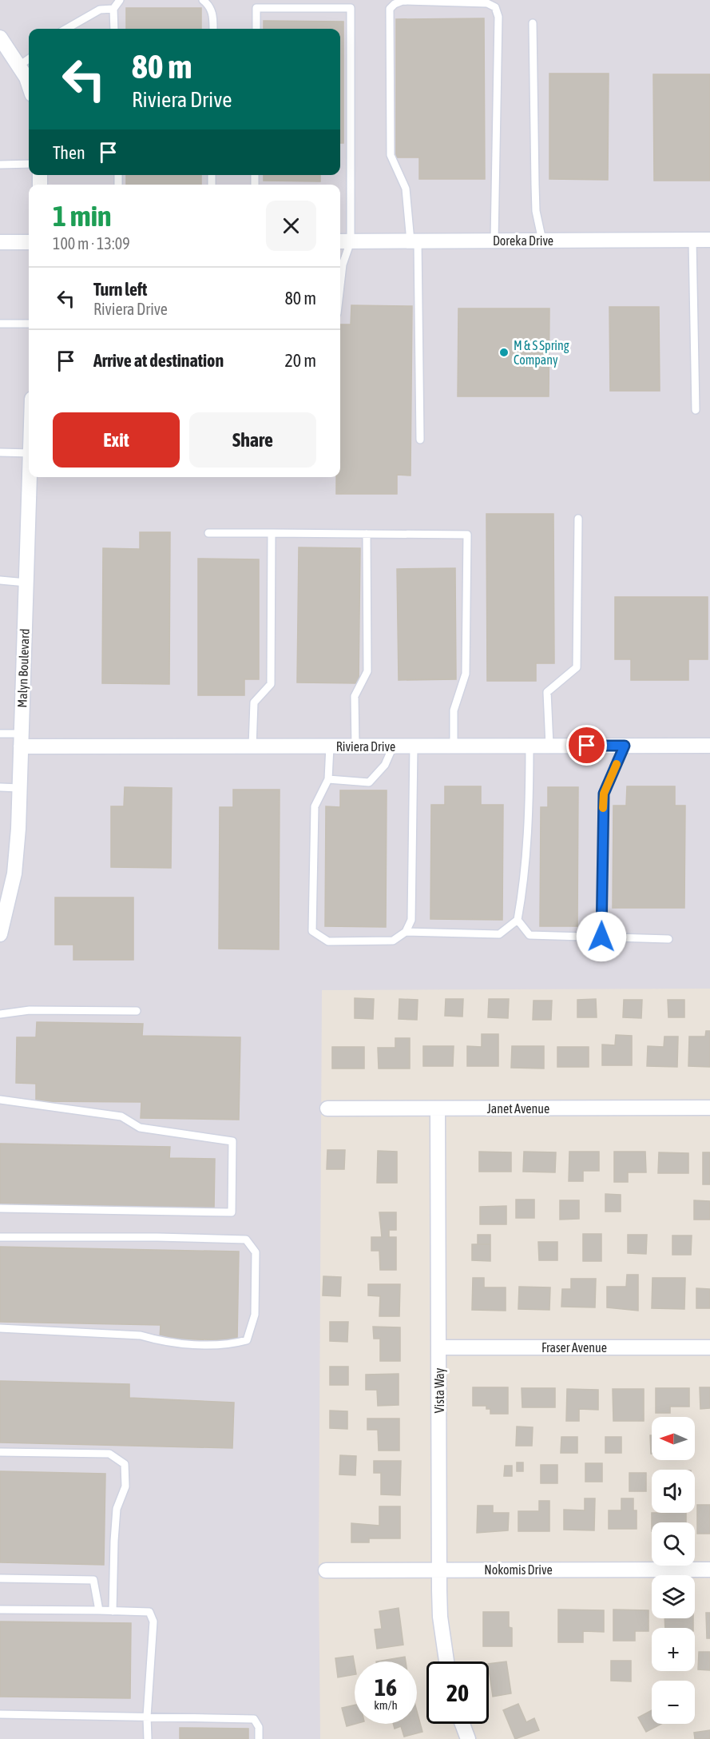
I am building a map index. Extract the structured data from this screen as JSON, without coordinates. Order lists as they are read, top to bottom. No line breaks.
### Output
{"streets":{"street":["Doreka Drive","Malyn Boulevard","Riviera Drive","Janet Avenue","Fraser Avenue","Vista Way","Nokomis Drive"]},"crossings":[["Malyn Boulevard","Riviera Drive"],["Janet Avenue","Vista Way"],["Fraser Avenue","Vista Way"],["Vista Way","Nokomis Drive"]],"places":["M & S Spring Company"],"north":"left","page":{"turn":["80 m","Riviera Drive"],"then":"Then","heading":["1 min","100 m · 13:09"],"list":[{"name":"Turn left","note":"Riviera Drive","value":"80 m"},{"name":"Arrive at destination","value":"20 m"}],"buttons":["Exit","Share"],"map_buttons":["+","−"],"speed":"16 km/h","limit":"20"}}
